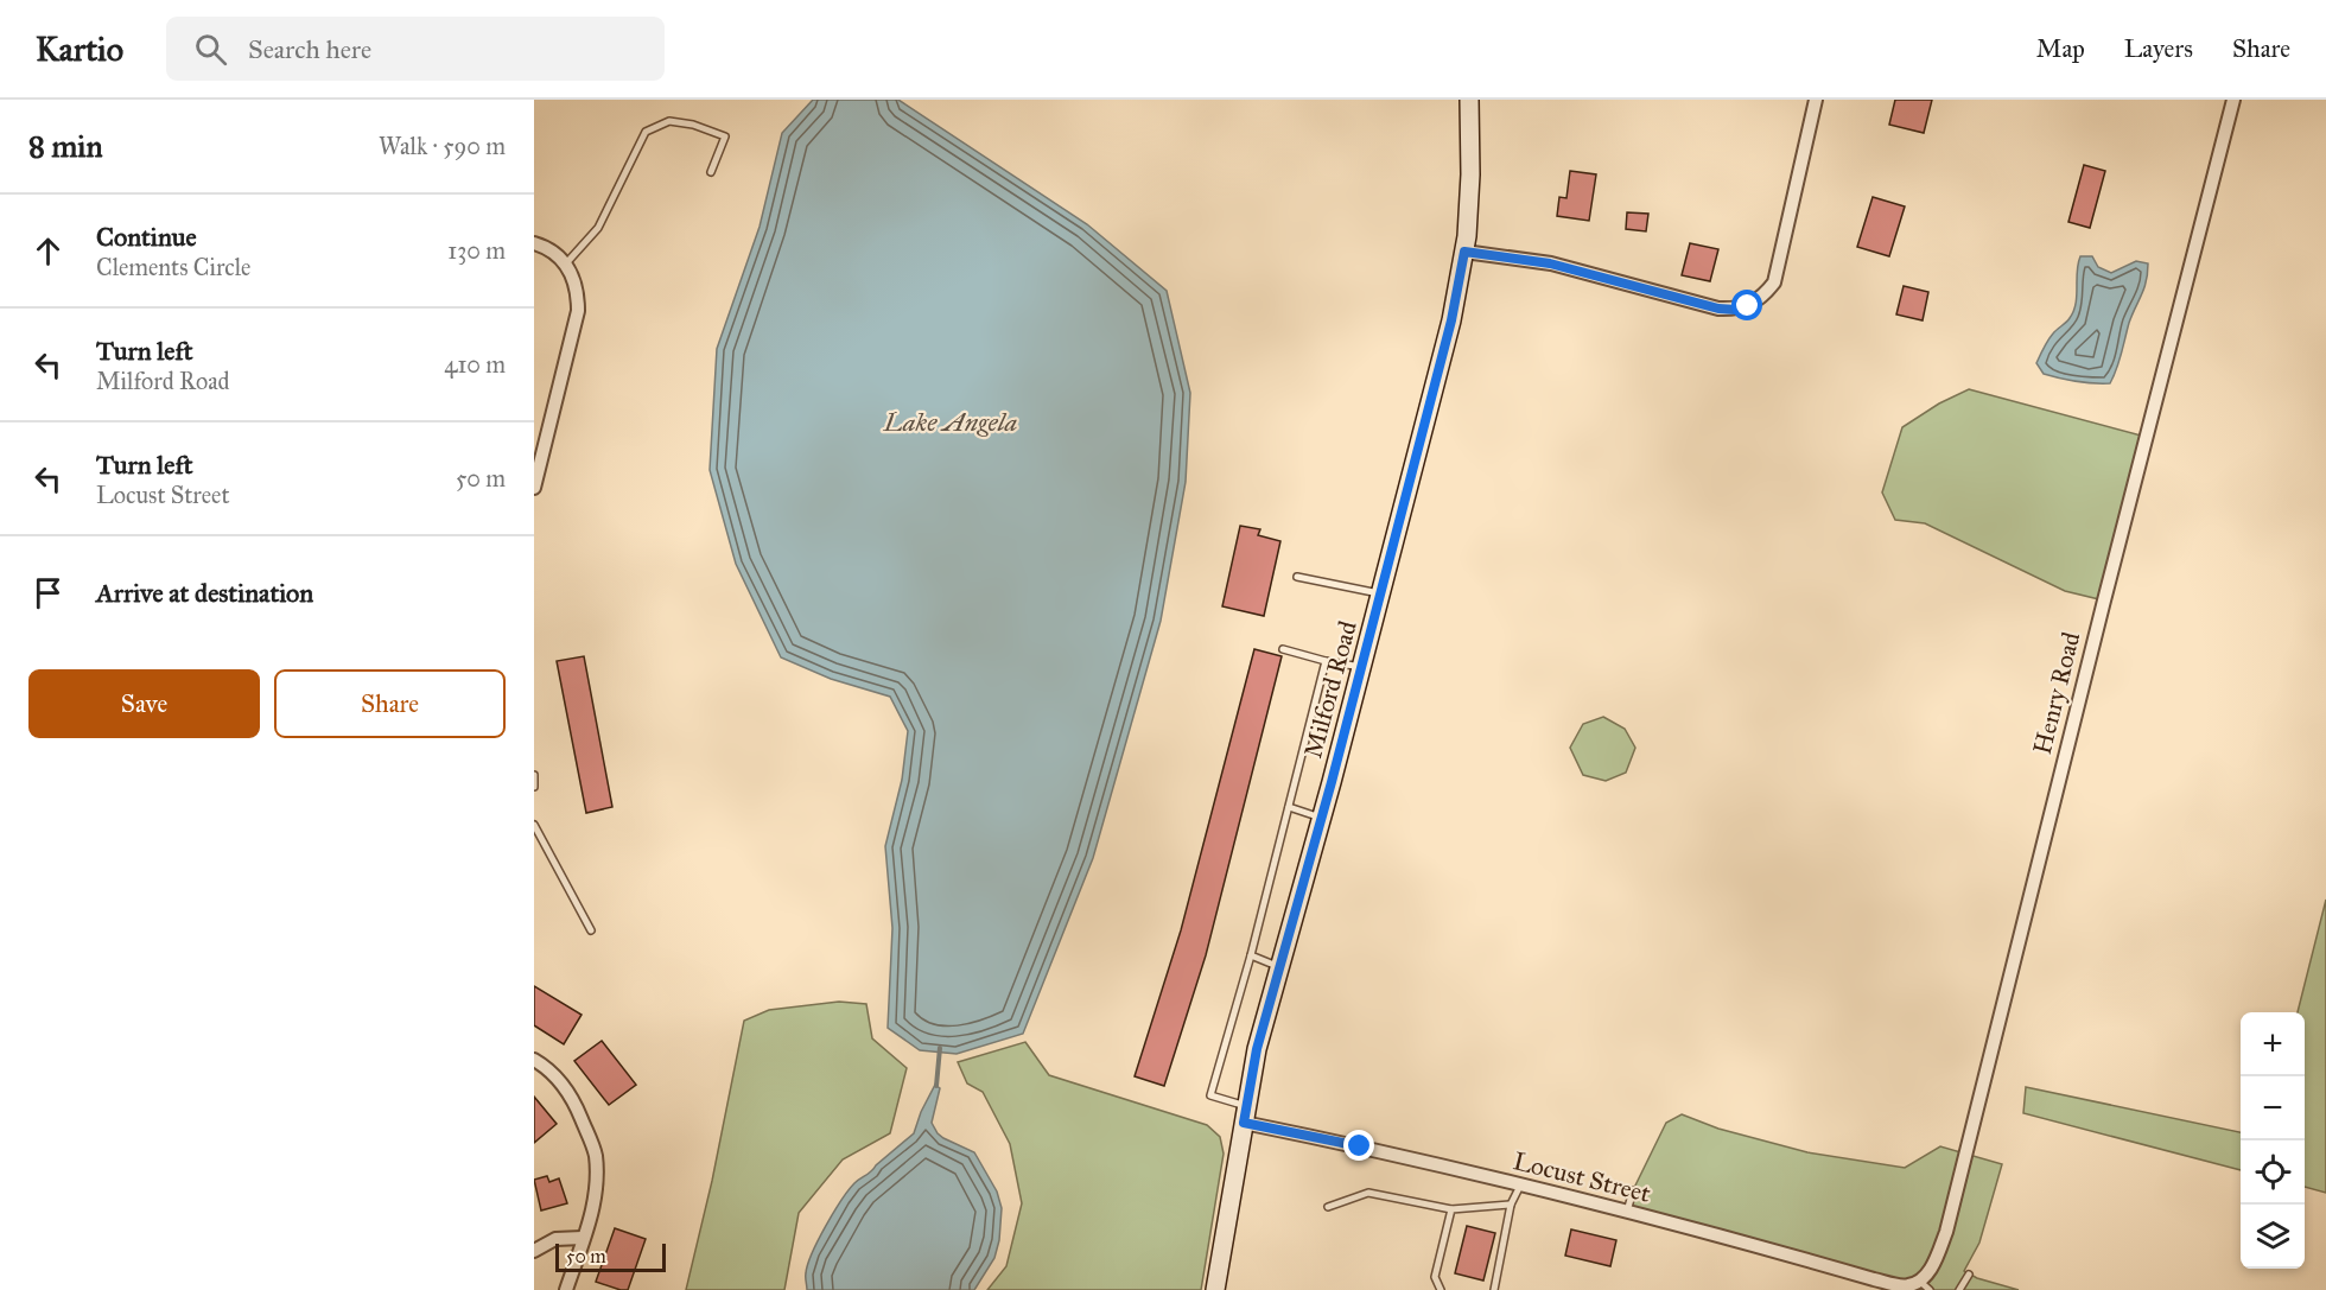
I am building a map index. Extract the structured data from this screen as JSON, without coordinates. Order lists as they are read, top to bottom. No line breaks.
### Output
{"streets":{"street":["Milford Road","Henry Road","Locust Street"]},"crossings":[["Milford Road","Locust Street"],["Henry Road","Locust Street"]],"water":["Lake Angela"],"scale_bar":"50 m","page":{"header":"Kartio","search":"Search here","nav":["Map","Layers","Share"],"heading":["8 min","Walk · 590 m"],"list":[["Continue","Clements Circle","130 m"],["Turn left","Milford Road","410 m"],["Turn left","Locust Street","50 m"],"Arrive at destination"],"buttons":["Save","Share"],"map_buttons":["+","−"],"scale":"50 m"}}
